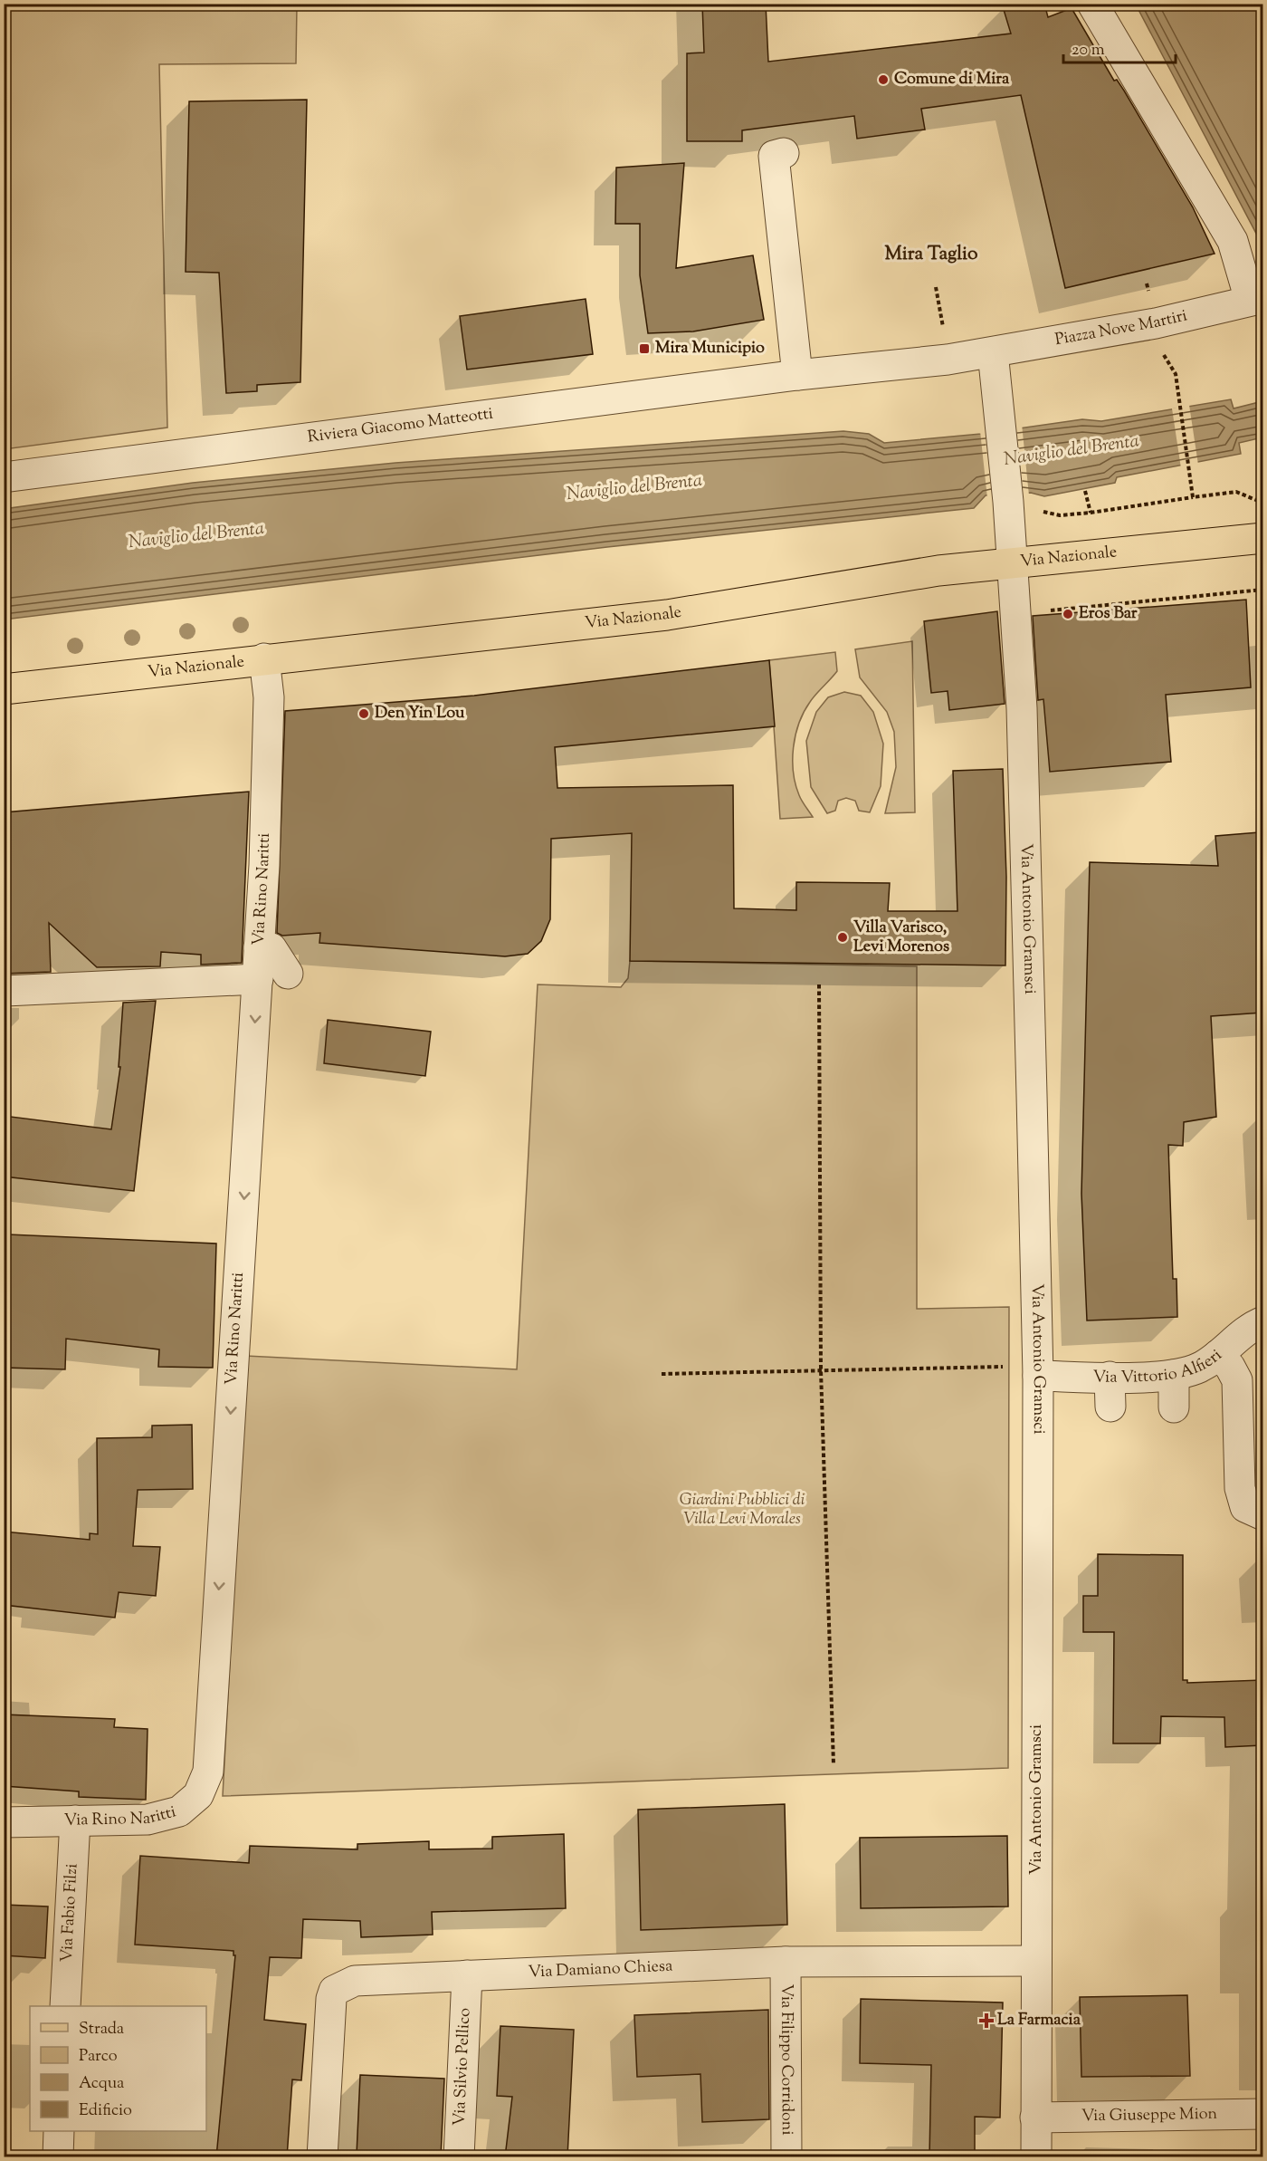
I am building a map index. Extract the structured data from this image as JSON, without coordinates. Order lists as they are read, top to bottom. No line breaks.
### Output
{"streets":{"main road":["Via Nazionale"],"street":["Piazza Nove Martiri","Riviera Giacomo Matteotti","Via Rino Naritti","Via Antonio Gramsci","Via Vittorio Alfieri","Via Fabio Filzi","Via Damiano Chiesa","Via Filippo Corridoni","Via Silvio Pellico","Via Giuseppe Mion"]},"crossings":[["Piazza Nove Martiri","Riviera Giacomo Matteotti"],["Via Nazionale","Via Rino Naritti"],["Via Nazionale","Via Antonio Gramsci"],["Via Rino Naritti","Via Fabio Filzi"],["Via Antonio Gramsci","Via Vittorio Alfieri"],["Via Antonio Gramsci","Via Damiano Chiesa"],["Via Antonio Gramsci","Via Giuseppe Mion"],["Via Damiano Chiesa","Via Filippo Corridoni"],["Via Damiano Chiesa","Via Silvio Pellico"]],"one_way":["Via Rino Naritti"],"districts":["Mira Taglio"],"water":["Naviglio del Brenta"],"parks":["Giardini Pubblici di Villa Levi Morales"],"places":{"other":["Comune di Mira","Eros Bar","Den Yin Lou","Villa Varisco, Levi Morenos"],"transit":["Mira Municipio"],"health":["La Farmacia"]},"legend":["Strada","Parco","Acqua","Edificio"],"scale_bar":"20 m"}
